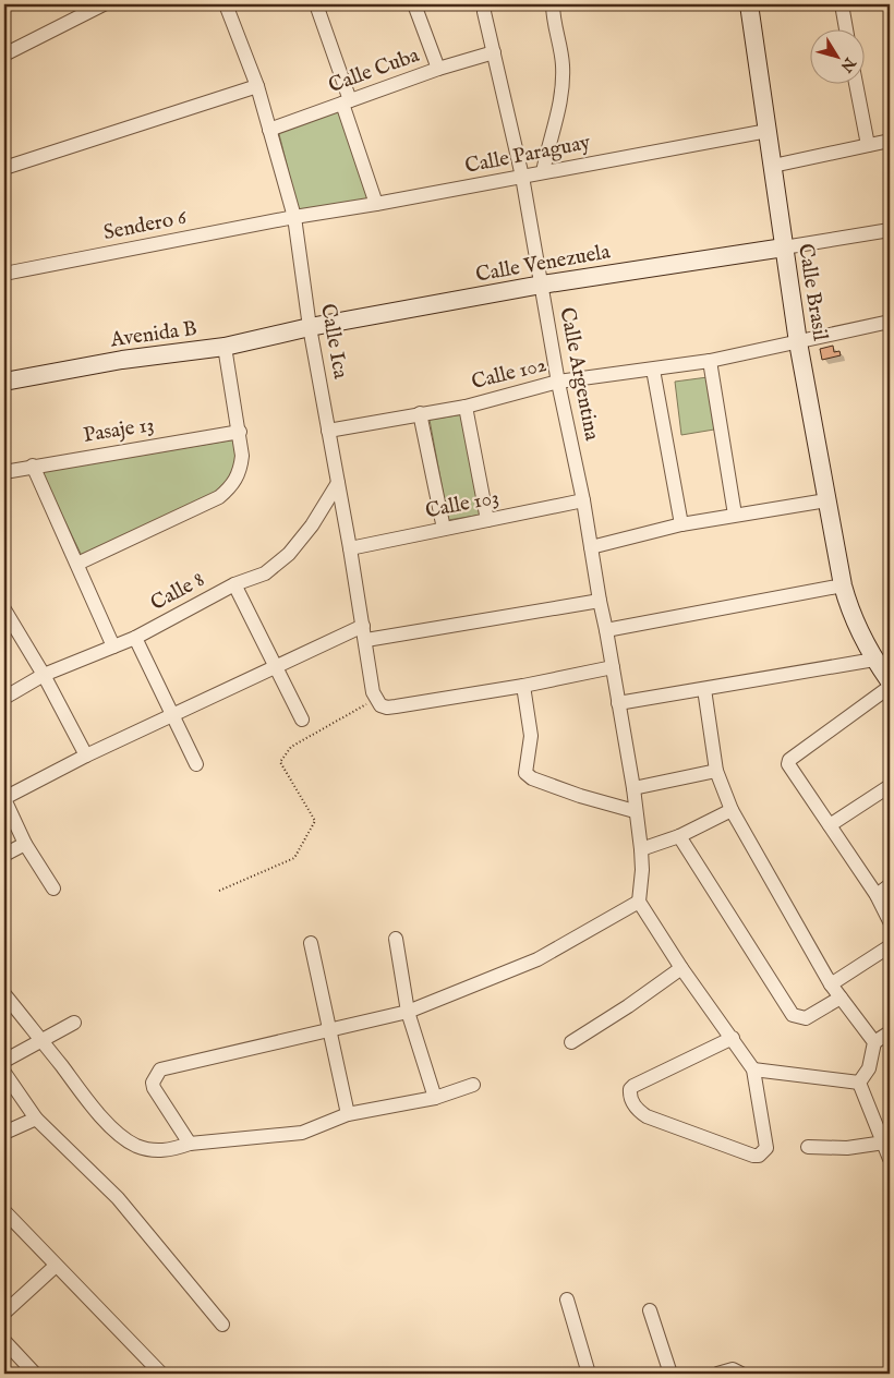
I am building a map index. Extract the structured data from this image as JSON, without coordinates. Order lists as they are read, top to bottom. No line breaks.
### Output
{"streets":{"street":["Calle Cuba","Calle Paraguay","Sendero 6","Calle Venezuela","Calle Brasil","Avenida B","Calle Ica","Calle 102","Calle Argentina","Pasaje 13","Calle 103","Calle 8"]},"crossings":[["Calle Cuba","Calle Ica"],["Calle Cuba","Calle Argentina"],["Calle Paraguay","Sendero 6"],["Calle Paraguay","Calle Brasil"],["Calle Paraguay","Calle Ica"],["Calle Paraguay","Calle Argentina"],["Sendero 6","Calle Ica"],["Calle Venezuela","Calle Brasil"],["Calle Venezuela","Avenida B"],["Calle Venezuela","Calle Ica"],["Calle Venezuela","Calle Argentina"],["Calle Brasil","Calle 102"],["Avenida B","Calle Ica"],["Calle Ica","Calle 102"],["Calle Ica","Calle 103"],["Calle Ica","Calle 8"],["Calle 102","Calle Argentina"],["Calle Argentina","Calle 103"]],"north":"bottom right"}
